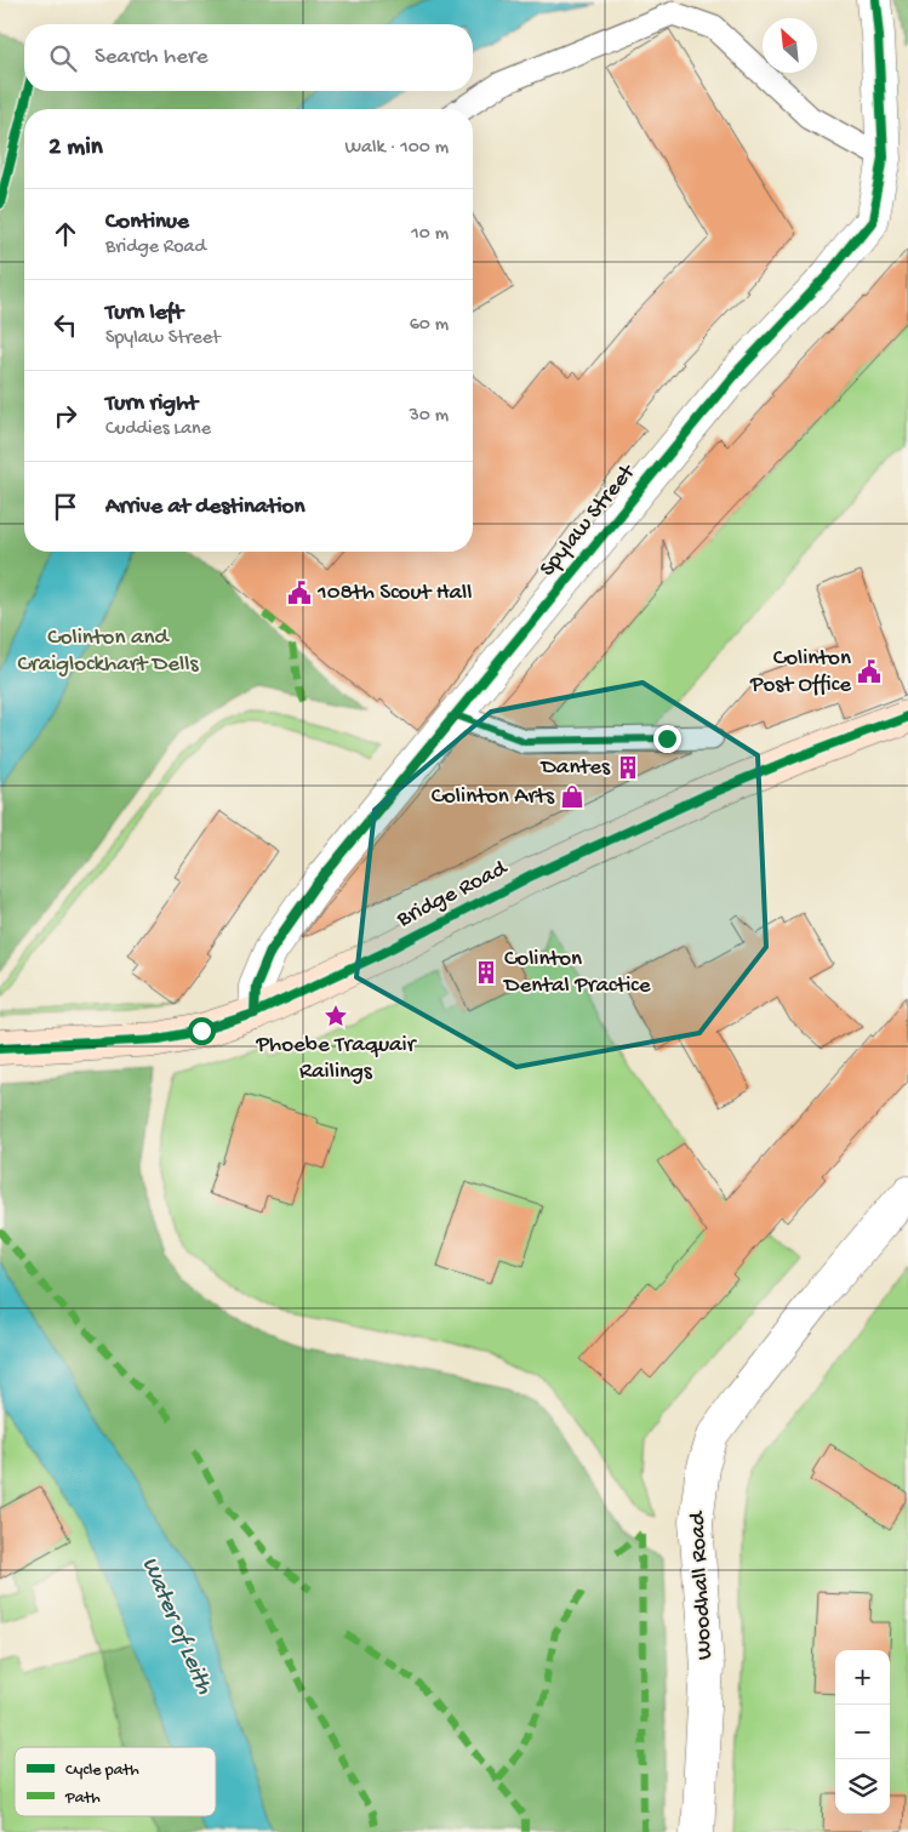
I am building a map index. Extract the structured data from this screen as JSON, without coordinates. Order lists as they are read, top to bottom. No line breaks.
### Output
{"streets":{"main road":["Bridge Road"],"street":["Spylaw Street","Woodhall Road"]},"crossings":[["Spylaw Street","Bridge Road"]],"water":["Water of Leith"],"parks":["Colinton and Craiglockhart Dells"],"places":{"public building":["108th Scout Hall","Colinton Post Office"],"building":["Dantes","Colinton Dental Practice"],"shop":["Colinton Arts"],"place":["Phoebe Traquair Railings"]},"legend":["Cycle path","Path"],"north":"top left","page":{"search":"Search here","heading":["2 min","Walk · 100 m"],"list":[["Continue","Bridge Road","10 m"],["Turn left","Spylaw Street","60 m"],["Turn right","Cuddies Lane","30 m"],"Arrive at destination"],"map_buttons":["+","−"]}}
